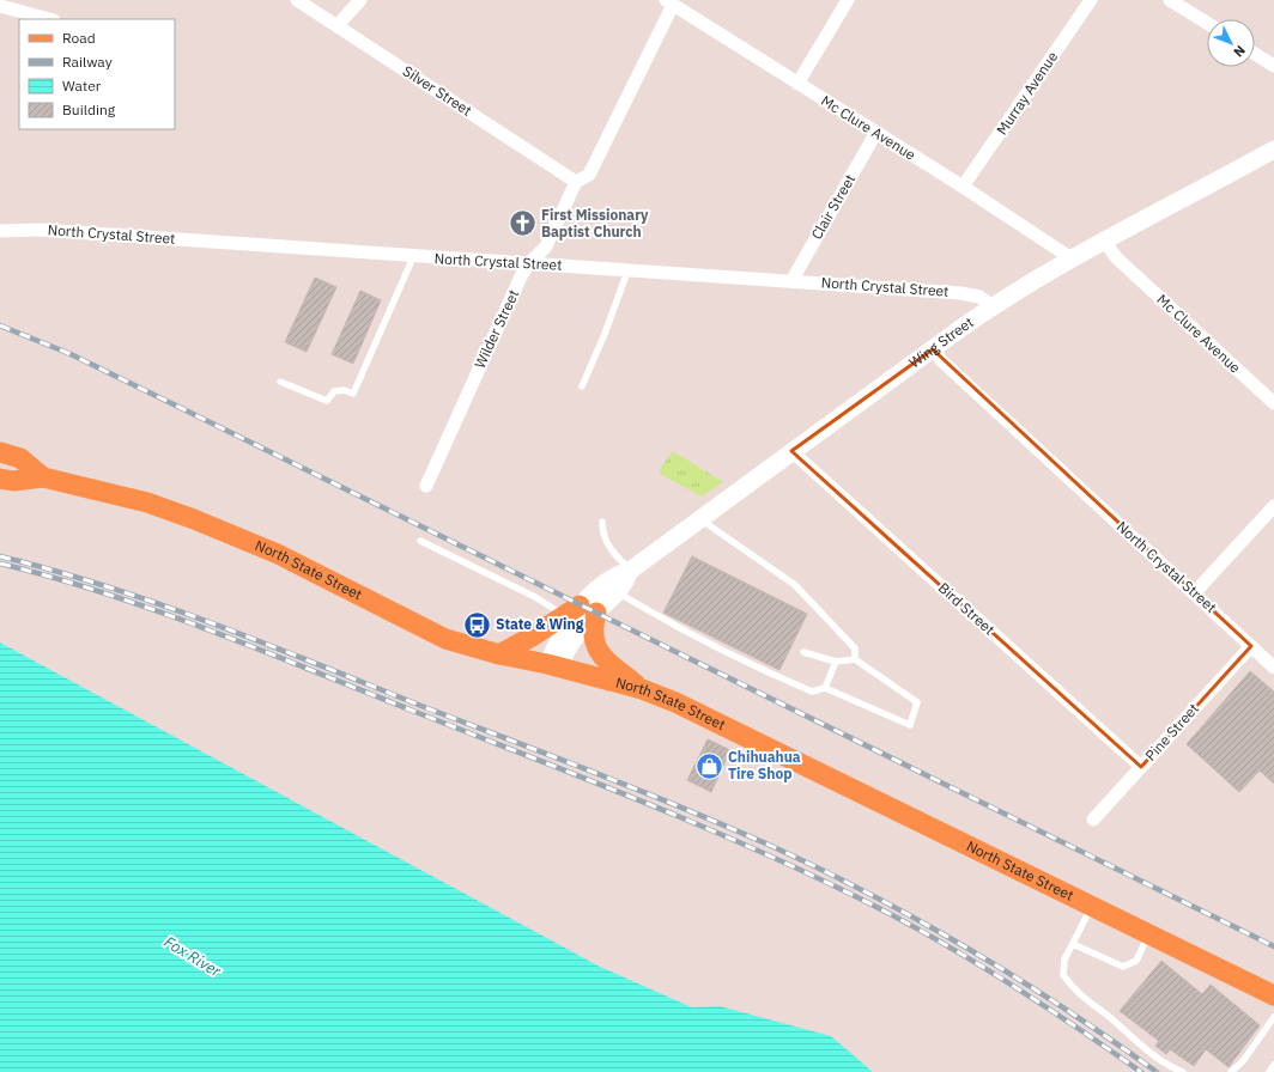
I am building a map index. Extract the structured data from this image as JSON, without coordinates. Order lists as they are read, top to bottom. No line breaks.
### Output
{"streets":{"main road":["North State Street"],"street":["Silver Street","Murray Avenue","Mc Clure Avenue","Clair Street","North Crystal Street","Wilder Street","Wing Street","Bird Street","Pine Street"]},"crossings":[["Silver Street","Wilder Street"],["Murray Avenue","Mc Clure Avenue"],["Mc Clure Avenue","Clair Street"],["Mc Clure Avenue","Wilder Street"],["Mc Clure Avenue","Wing Street"],["Clair Street","North Crystal Street"],["North Crystal Street","Wilder Street"],["North Crystal Street","Wing Street"],["North Crystal Street","Pine Street"],["Wing Street","North State Street"],["Wing Street","Bird Street"],["Bird Street","Pine Street"]],"water":["Fox River"],"places":{"church":["First Missionary Baptist Church"],"bus stop":["State & Wing"],"shop":["Chihuahua Tire Shop"]},"legend":["Road","Railway","Water","Building"],"north":"bottom right"}
